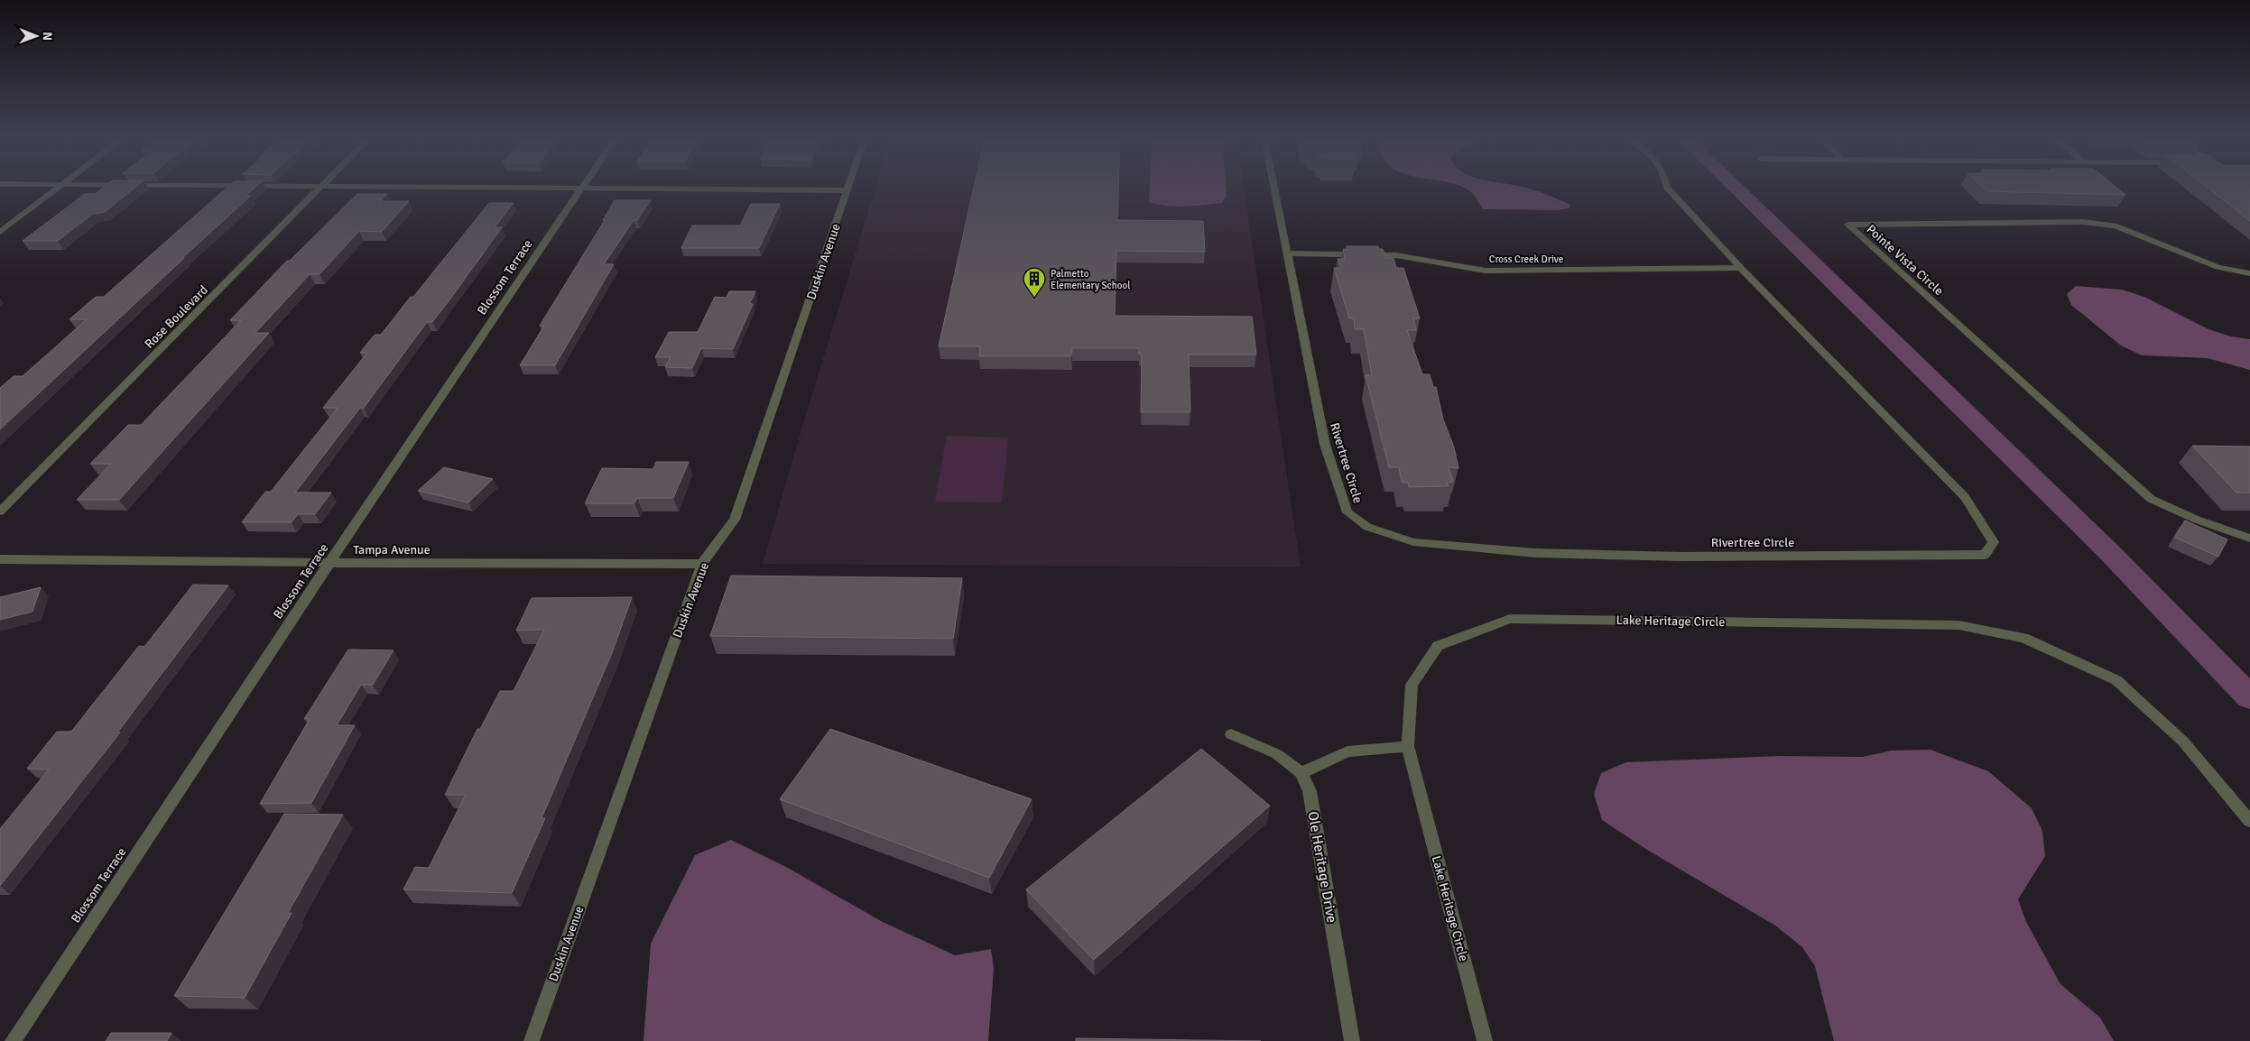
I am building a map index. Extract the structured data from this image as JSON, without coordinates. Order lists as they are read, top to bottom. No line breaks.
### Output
{"streets":{"street":["Cross Creek Drive","Pointe Vista Circle","Duskin Avenue","Blossom Terrace","Rose Boulevard","Rivertree Circle","Tampa Avenue","Lake Heritage Circle","Ole Heritage Drive"]},"crossings":[["Cross Creek Drive","Rivertree Circle"],["Duskin Avenue","Tampa Avenue"],["Blossom Terrace","Tampa Avenue"]],"places":{"building":["Palmetto Elementary School"]},"north":"right"}
